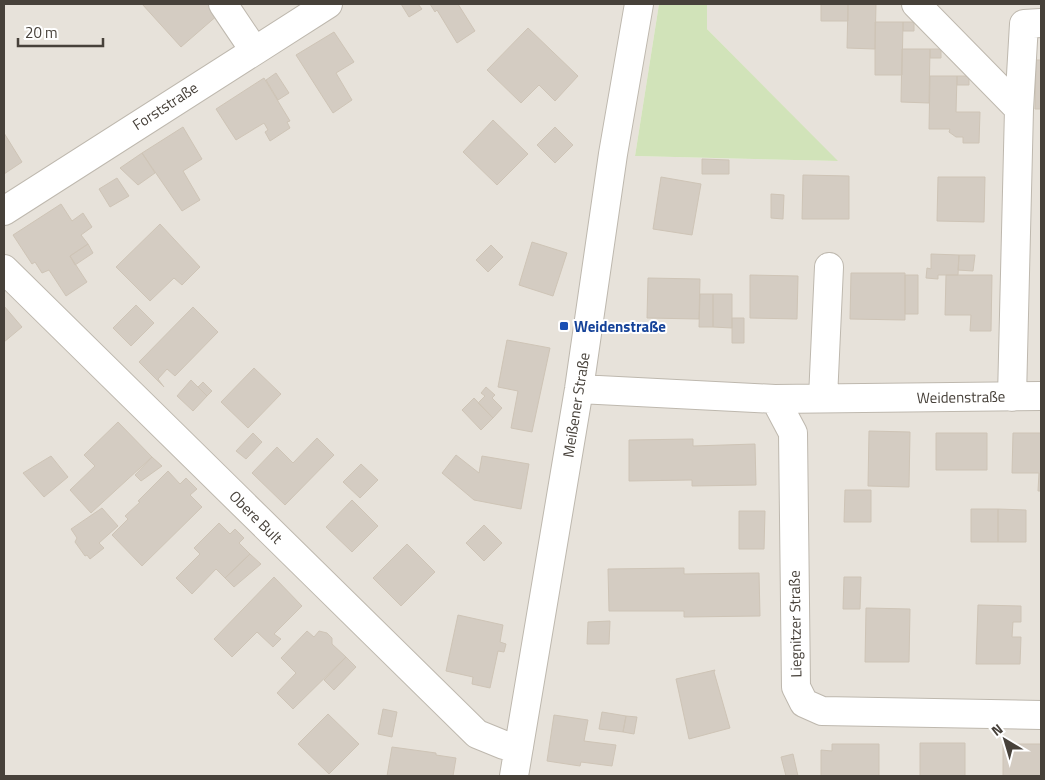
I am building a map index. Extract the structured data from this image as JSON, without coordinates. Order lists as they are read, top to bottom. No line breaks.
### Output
{"streets":{"street":["Forststraße","Weidenstraße","Meißener Straße","Obere Bult","Liegnitzer Straße"]},"crossings":[["Weidenstraße","Meißener Straße"],["Weidenstraße","Liegnitzer Straße"],["Meißener Straße","Obere Bult"]],"places":{"transit":["Weidenstraße"]},"scale_bar":"20 m","north":"top left"}
